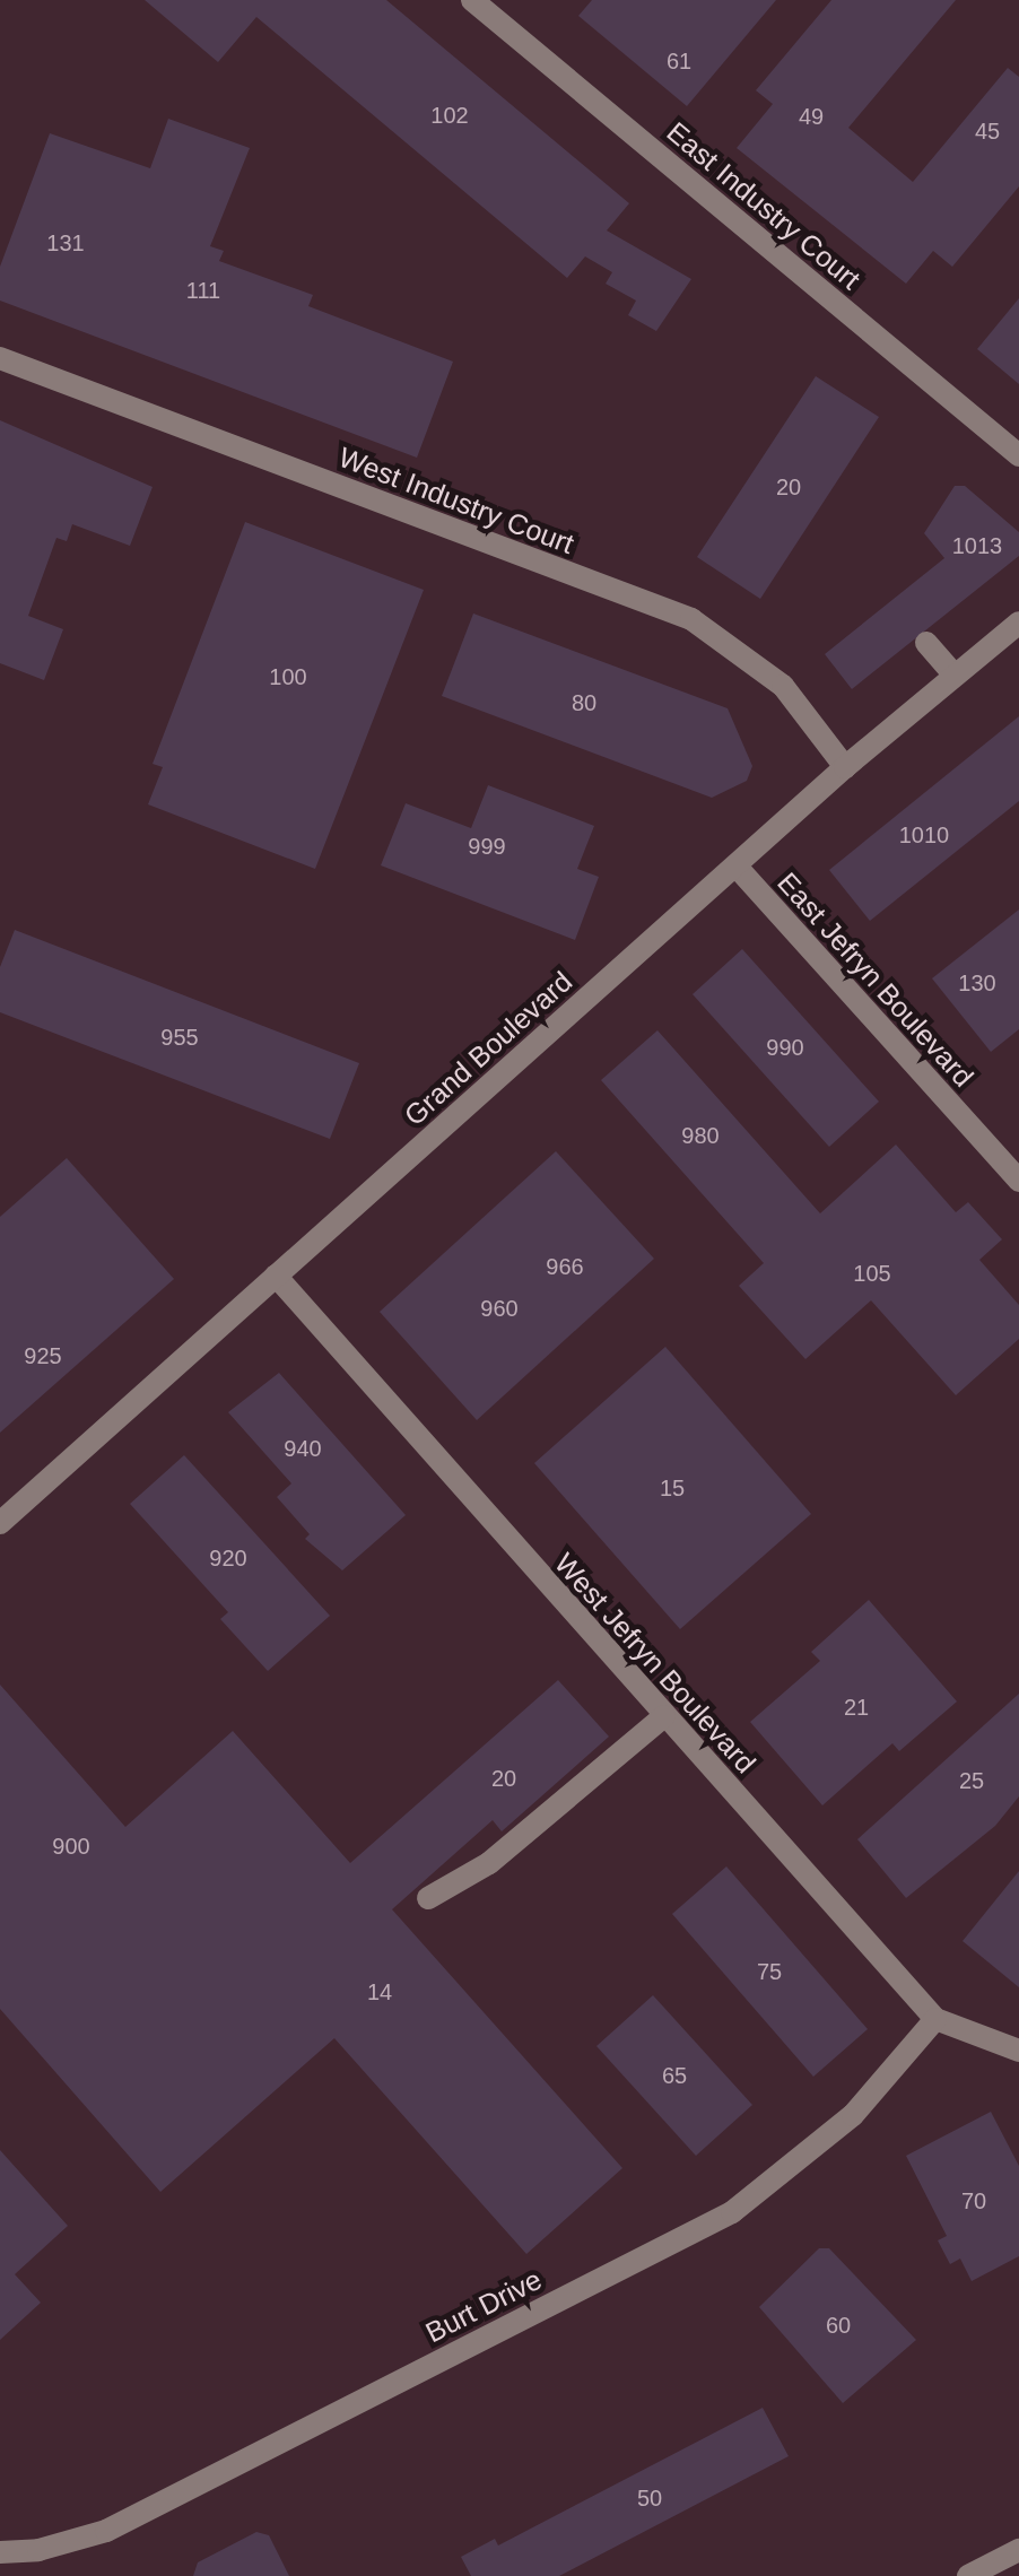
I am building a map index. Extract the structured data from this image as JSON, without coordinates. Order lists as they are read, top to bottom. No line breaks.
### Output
{"streets":{"street":["East Industry Court","West Industry Court","East Jefryn Boulevard","Grand Boulevard","West Jefryn Boulevard","Burt Drive"]},"crossings":[["West Industry Court","Grand Boulevard"],["East Jefryn Boulevard","Grand Boulevard"],["Grand Boulevard","West Jefryn Boulevard"],["West Jefryn Boulevard","Burt Drive"]],"house_numbers":["61","102","49","45","131","111","20","1013","100","80","1010","999","130","955","990","980","966","105","960","925","940","15","920","21","20","25","900","75","14","65","70","60","50"]}
